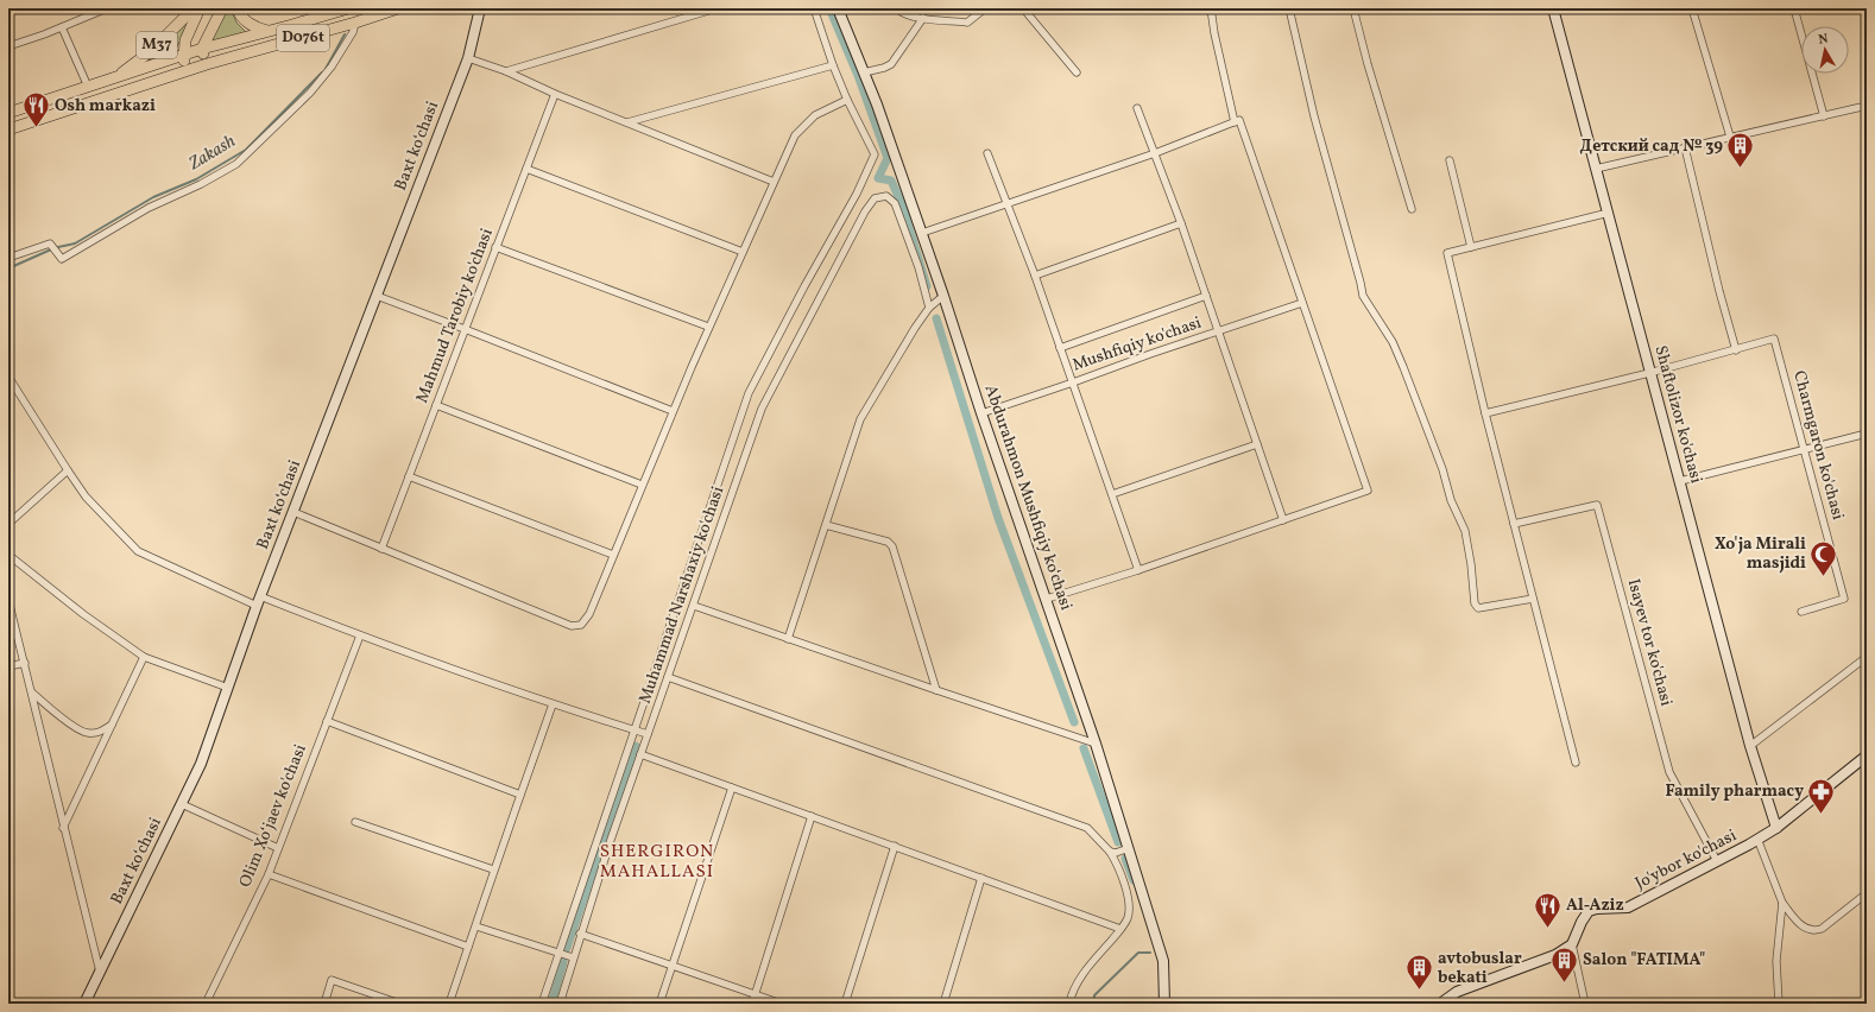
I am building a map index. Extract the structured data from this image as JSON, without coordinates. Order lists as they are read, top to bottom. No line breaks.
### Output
{"streets":{"main road":["D076t","M37"],"street":["Baxt koʻchasi","Mahmud Tarobiy ko'chasi","Mushfiqiy ko'chasi","Shaftolizor ko'chasi","Charmgaron ko'chasi","Abdurahmon Mushfiqiy koʻchasi","Muhammad Narshaxiy ko'chasi","Isayev tor ko'chasi","Olim Xoʻjaev ko'chasi","Jo'ybor ko'chasi"]},"crossings":[["D076t","M37"],["Mushfiqiy ko'chasi","Abdurahmon Mushfiqiy koʻchasi"],["Shaftolizor ko'chasi","Jo'ybor ko'chasi"],["Isayev tor ko'chasi","Jo'ybor ko'chasi"]],"districts":["SHERGIRON MAHALLASI"],"water":["Zakash"],"places":{"restaurant":["Osh markazi","Al-Aziz"],"building":["Детский сад № 39","Salon \"FATIMA\"","avtobuslar bekati"],"mosque":["Xo'ja Mirali masjidi"],"pharmacy":["Family pharmacy"]},"north":"top"}
